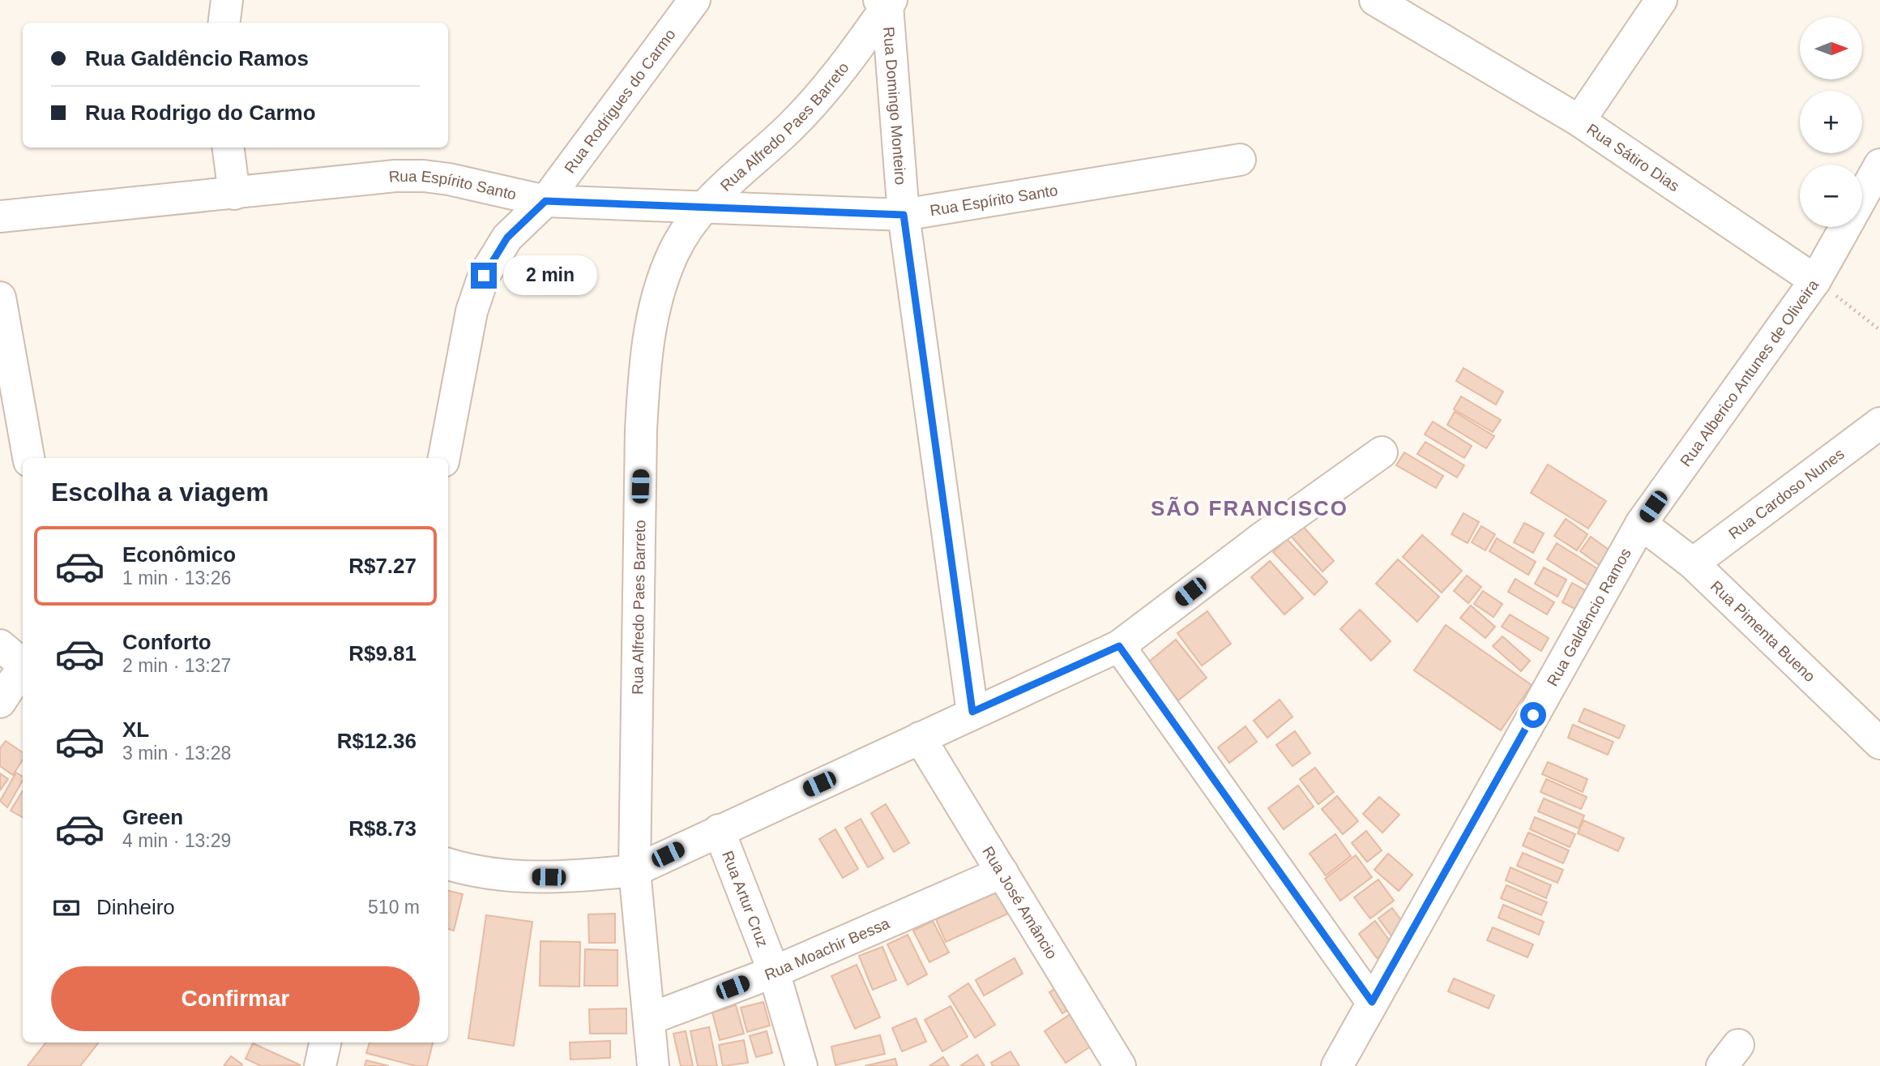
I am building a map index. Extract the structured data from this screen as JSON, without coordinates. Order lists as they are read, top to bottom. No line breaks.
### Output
{"streets":{"street":["Rua Rodrigues do Carmo","Rua Domingo Monteiro","Rua Alfredo Paes Barreto","Rua Sátiro Dias","Rua Espírito Santo","Rua Alberico Antunes de Oliveira","Rua Cardoso Nunes","Rua Galdêncio Ramos","Rua Pimenta Bueno","Rua Artur Cruz","Rua José Amâncio","Rua Moachir Bessa"]},"crossings":[["Rua Rodrigues do Carmo","Rua Espírito Santo"],["Rua Domingo Monteiro","Rua Alfredo Paes Barreto"],["Rua Domingo Monteiro","Rua Espírito Santo"],["Rua Alfredo Paes Barreto","Rua Espírito Santo"],["Rua Alfredo Paes Barreto","Rua Moachir Bessa"],["Rua Sátiro Dias","Rua Alberico Antunes de Oliveira"],["Rua Alberico Antunes de Oliveira","Rua Galdêncio Ramos"],["Rua Alberico Antunes de Oliveira","Rua Pimenta Bueno"],["Rua Cardoso Nunes","Rua Pimenta Bueno"],["Rua Galdêncio Ramos","Rua Pimenta Bueno"],["Rua Artur Cruz","Rua Moachir Bessa"],["Rua José Amâncio","Rua Moachir Bessa"]],"districts":["SÃO FRANCISCO"],"north":"right","page":{"map_buttons":["+","−"],"banner":["Rua Galdêncio Ramos","Rua Rodrigo do Carmo"],"bubble":"2 min","heading":"Escolha a viagem","list":[{"name":"Econômico","note":"1 min · 13:26","value":"R$7.27"},{"name":"Conforto","note":"2 min · 13:27","value":"R$9.81"},{"name":"XL","note":"3 min · 13:28","value":"R$12.36"},{"name":"Green","note":"4 min · 13:29","value":"R$8.73"}],"pay":["Dinheiro","510 m"],"buttons":"Confirmar"}}
